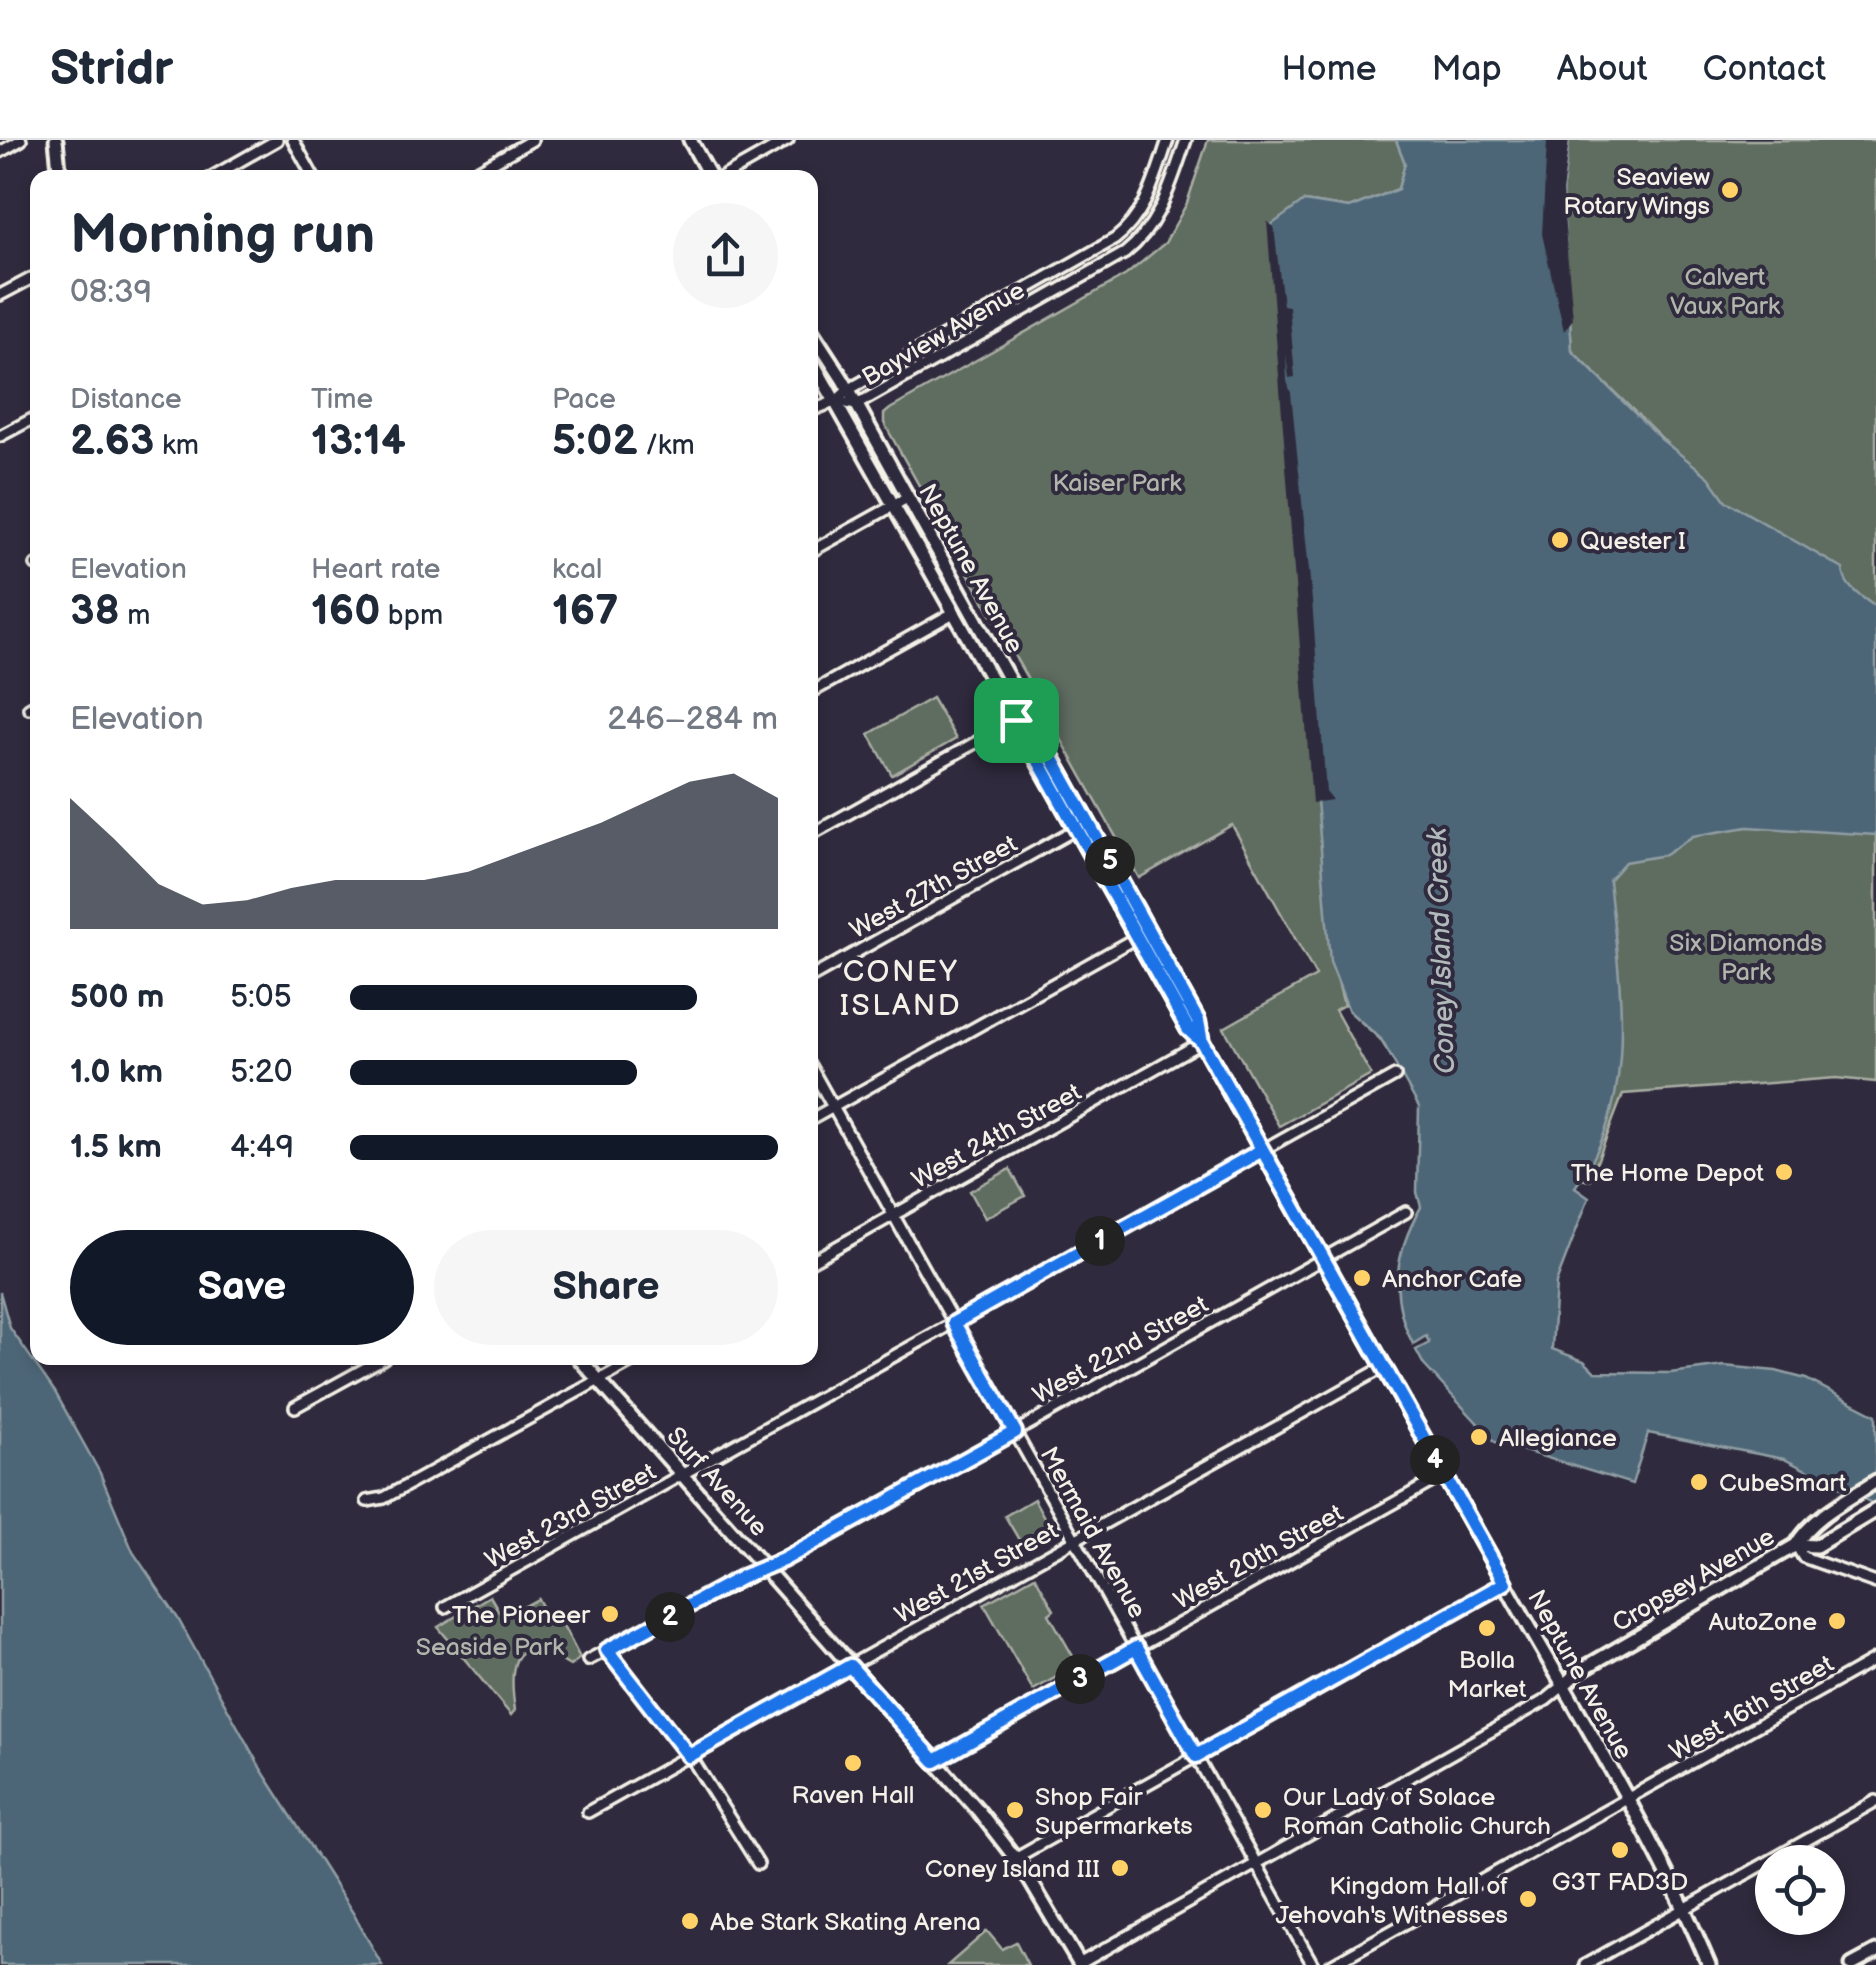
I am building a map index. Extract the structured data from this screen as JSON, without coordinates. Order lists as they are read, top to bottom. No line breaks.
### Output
{"streets":{"main road":["Neptune Avenue","Surf Avenue","Cropsey Avenue"],"street":["Bayview Avenue","West 27th Street","West 24th Street","West 22nd Street","West 23rd Street","Mermaid Avenue","West 20th Street","West 21st Street","West 16th Street"]},"crossings":[["Bayview Avenue","Neptune Avenue"],["Neptune Avenue","West 27th Street"],["Neptune Avenue","West 24th Street"],["Neptune Avenue","West 22nd Street"],["Neptune Avenue","West 23rd Street"],["Neptune Avenue","West 20th Street"],["Neptune Avenue","West 21st Street"],["Neptune Avenue","Cropsey Avenue"],["Neptune Avenue","West 16th Street"],["West 24th Street","Mermaid Avenue"],["West 22nd Street","Surf Avenue"],["West 22nd Street","Mermaid Avenue"],["Surf Avenue","West 23rd Street"],["Surf Avenue","West 20th Street"],["Surf Avenue","West 21st Street"],["West 23rd Street","Mermaid Avenue"],["Mermaid Avenue","West 20th Street"],["Mermaid Avenue","West 21st Street"]],"districts":["CONEY ISLAND"],"water":["Coney Island Creek"],"parks":["Calvert Vaux Park","Kaiser Park","Six Diamonds Park","Seaside Park"],"places":["Seaview Rotary Wings","Quester I","The Home Depot","Anchor Cafe","Allegiance","CubeSmart","The Pioneer","AutoZone","Bolla Market","Raven Hall","Shop Fair Supermarkets","Our Lady of Solace Roman Catholic Church","G3T FAD3D","Coney Island III","Kingdom Hall of Jehovah's Witnesses","Abe Stark Skating Arena"],"page":{"header":"Stridr","nav":["Home","Map","About","Contact"],"heading":["Morning run","08:39"],"stats":[["Distance","2.63 km"],["Time","13:14"],["Pace","5:02 /km"],["Elevation","38 m"],["Heart rate","160 bpm"],["kcal","167"]],"chart":["Elevation","246–284 m"],"pins":["5","1","4","2","3"],"list":[{"name":"500 m","note":"5:05"},{"name":"1.0 km","note":"5:20"},{"name":"1.5 km","note":"4:49"}],"buttons":["Save","Share"]}}
